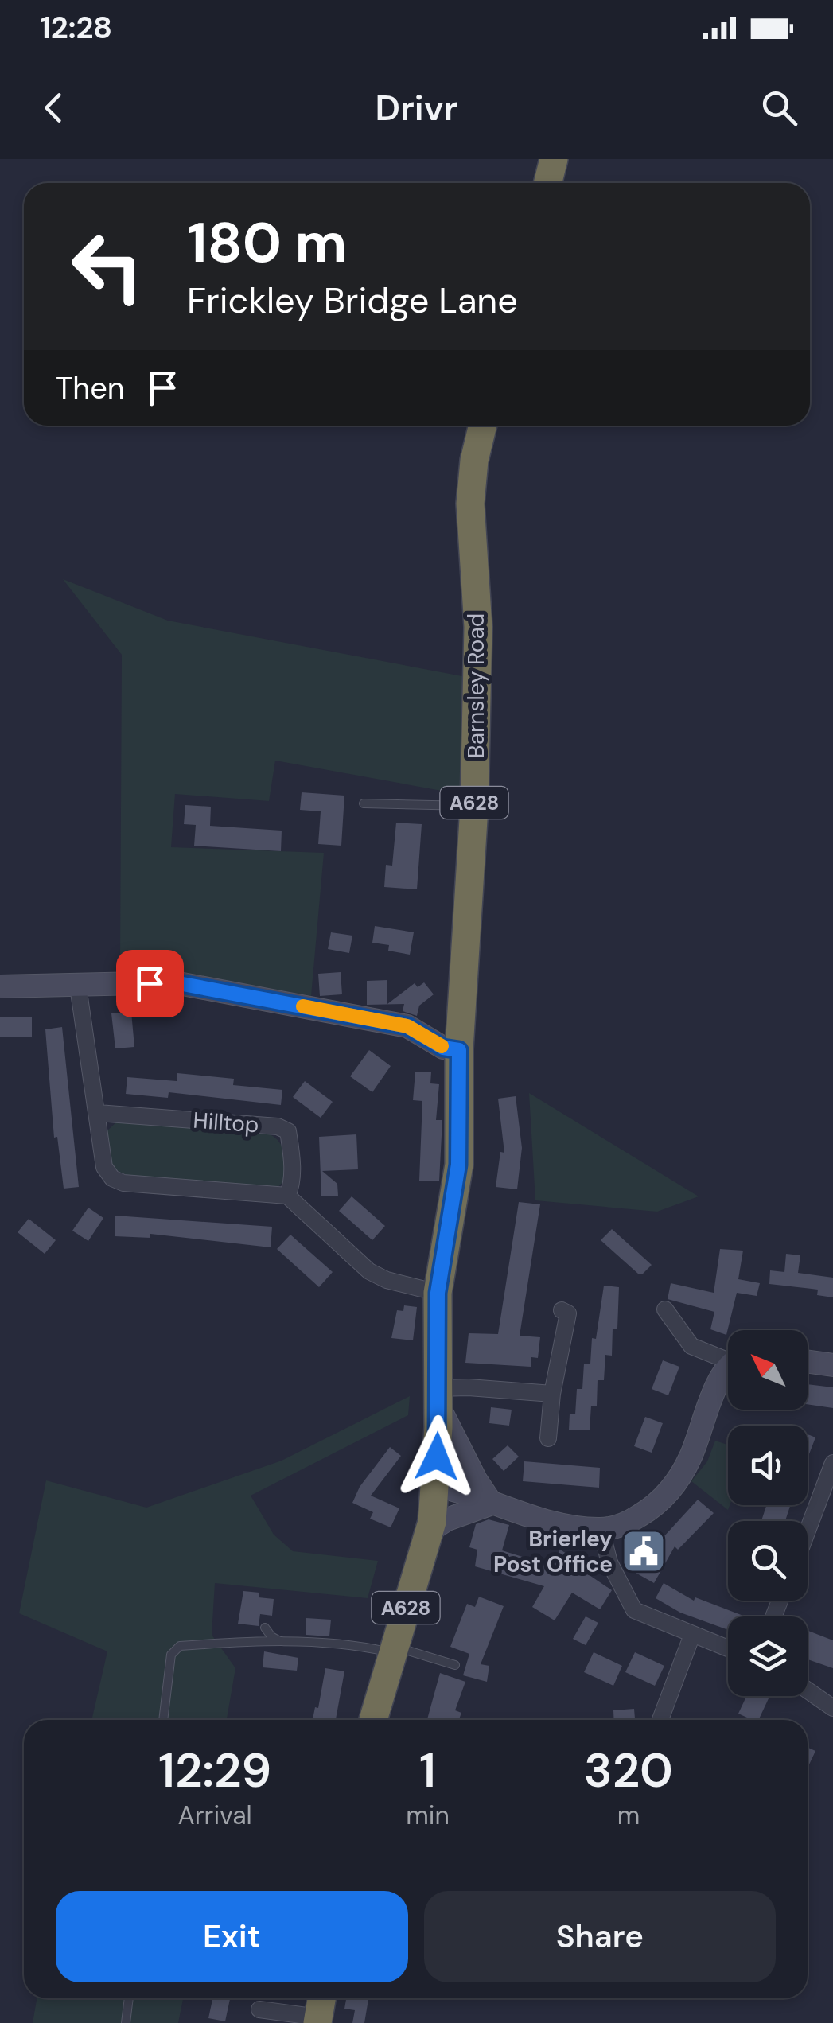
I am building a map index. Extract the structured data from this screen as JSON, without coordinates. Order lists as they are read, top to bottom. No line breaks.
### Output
{"streets":{"highway":["Barnsley Road","A628"],"street":["Hilltop"]},"crossings":[["Barnsley Road","A628"]],"places":{"public building":["Brierley Post Office"]},"north":"top left","page":{"status":"12:28","header":"Drivr","turn":["180 m","Frickley Bridge Lane"],"then":"Then","eta":["12:29","Arrival","1","min","320","m"],"buttons":["Exit","Share"]}}
